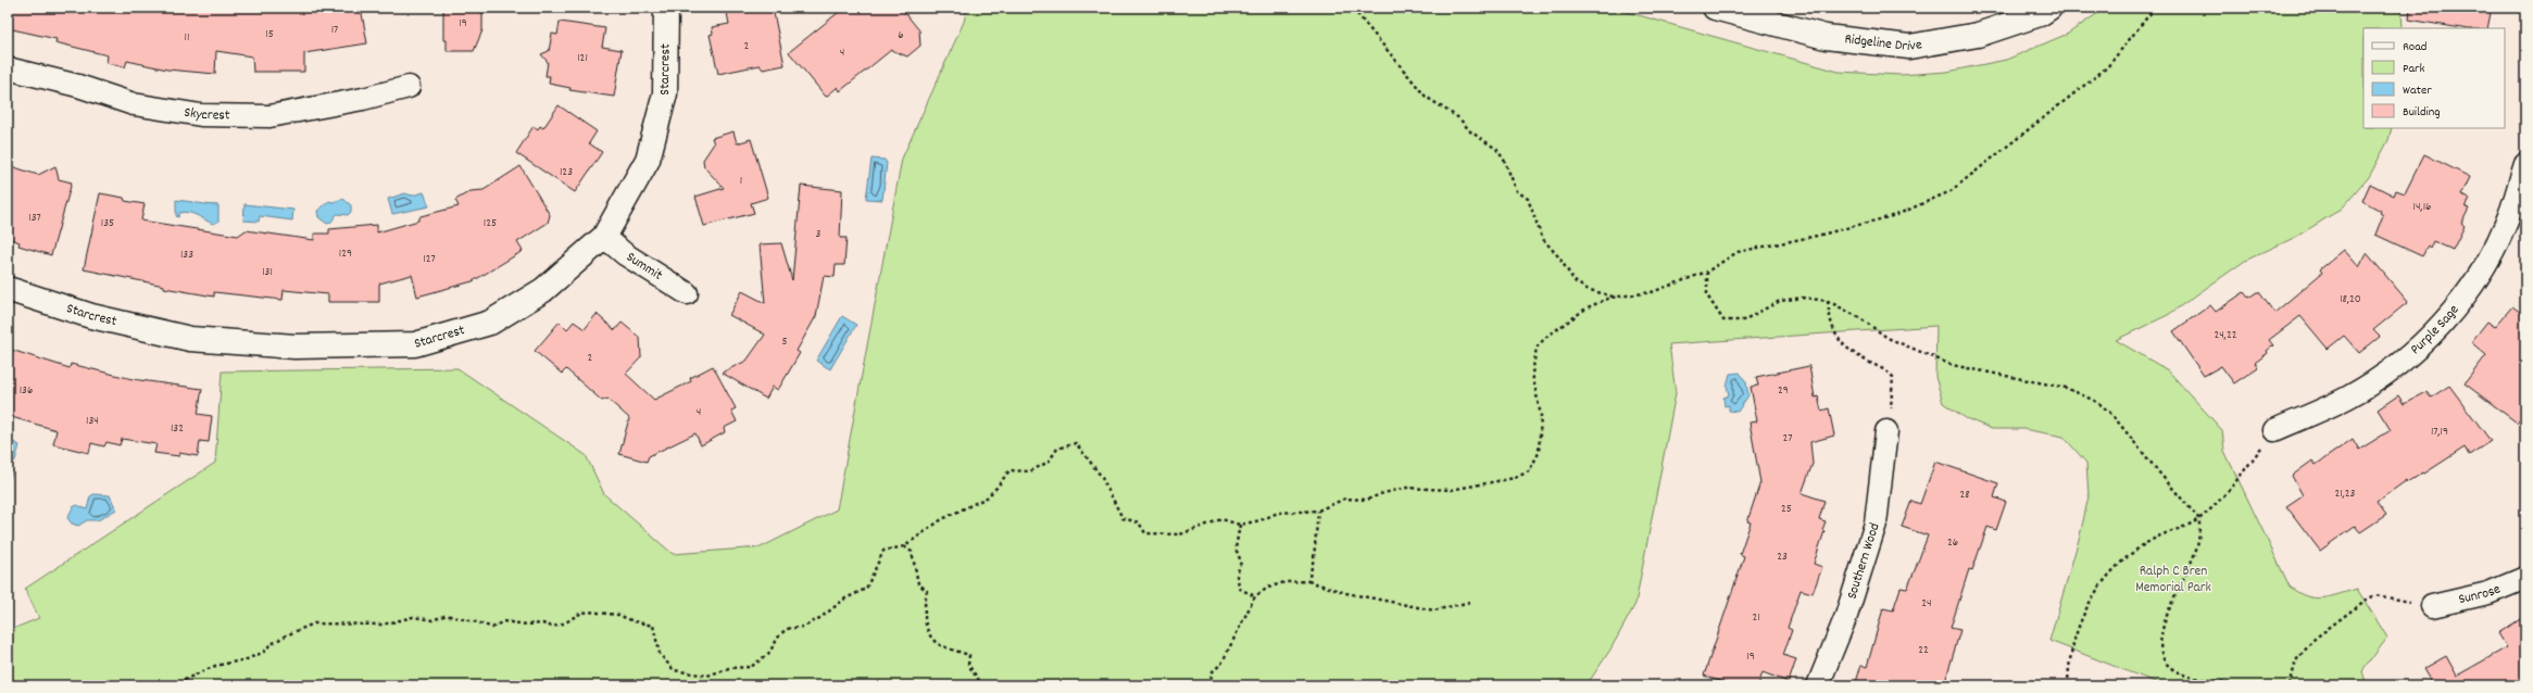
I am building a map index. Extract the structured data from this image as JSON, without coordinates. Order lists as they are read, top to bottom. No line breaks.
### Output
{"streets":{"street":["Ridgeline Drive","Starcrest","Skycrest","Summit","Purple Sage","Southern Wood","Sunrose"]},"crossings":[["Starcrest","Summit"]],"parks":["Ralph C Bren Memorial Park"],"house_numbers":["19","17","15","6","11","2","4","121","123","1","14,16","137","135","125","3","129","133","127","131","18,20","24,22","5","2","136","29","4","134","132","17,19","27","21,23","28","25","26","23","24","21","22","19"],"legend":["Road","Park","Water","Building"]}
